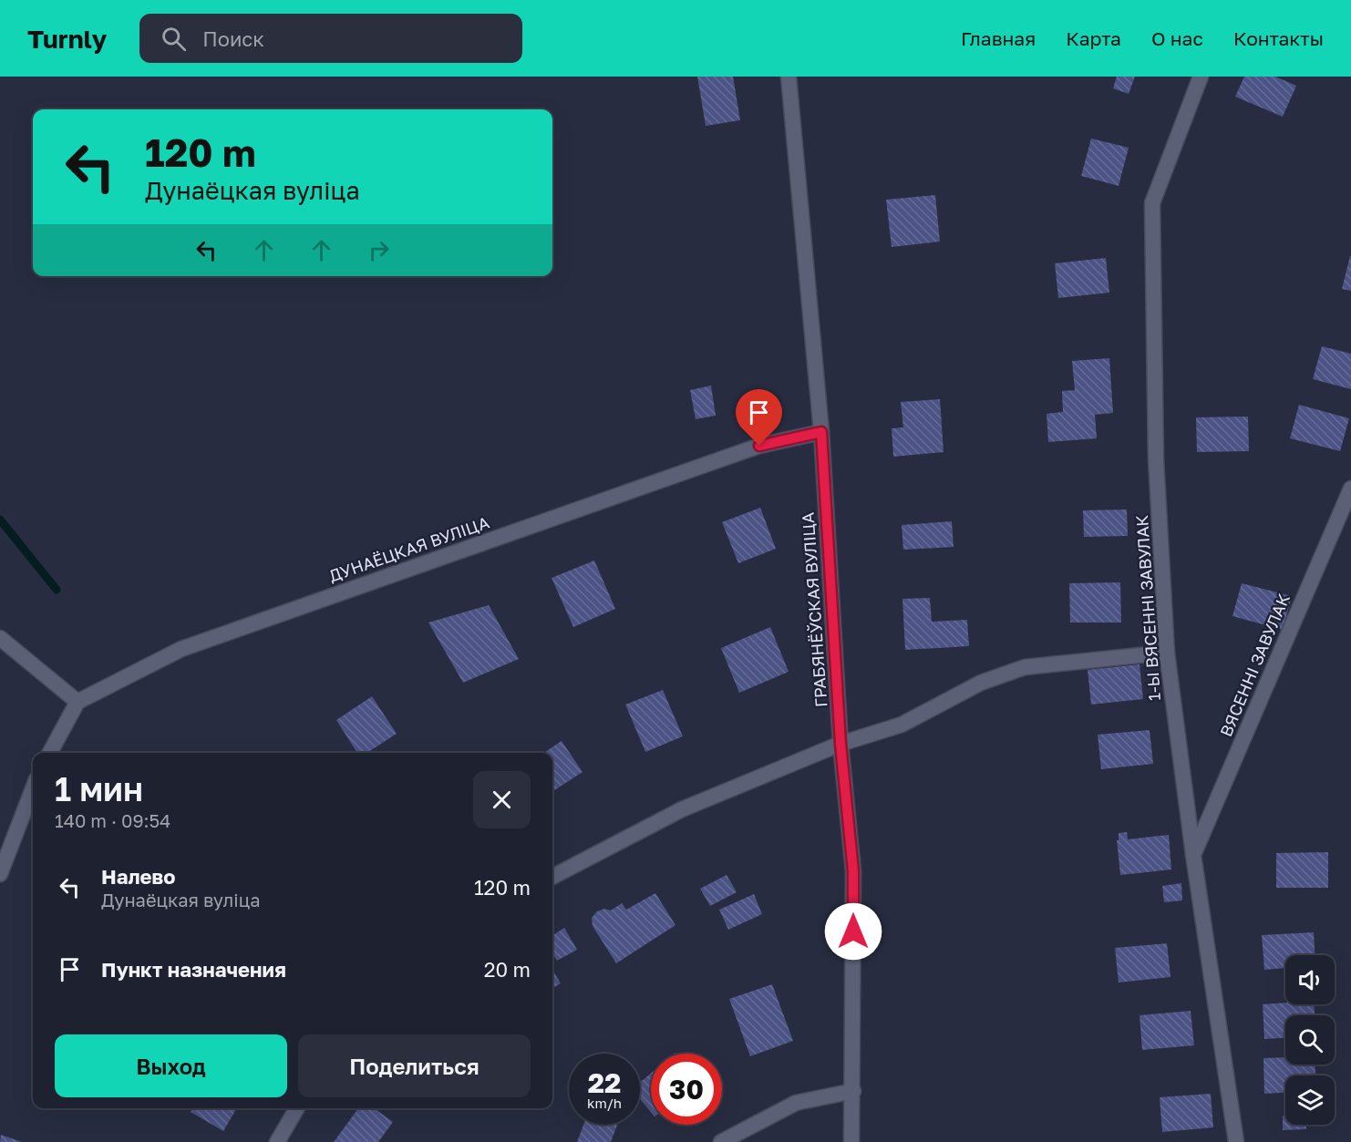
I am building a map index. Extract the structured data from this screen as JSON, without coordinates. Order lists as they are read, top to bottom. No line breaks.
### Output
{"streets":{"street":["ДУНАЁЦКАЯ ВУЛІЦА","1-Ы ВЯСЕННІ ЗАВУЛАК","ГРАБЯНЁЎСКАЯ ВУЛІЦА","ВЯСЕННІ ЗАВУЛАК"]},"crossings":[["ДУНАЁЦКАЯ ВУЛІЦА","ГРАБЯНЁЎСКАЯ ВУЛІЦА"],["1-Ы ВЯСЕННІ ЗАВУЛАК","ВЯСЕННІ ЗАВУЛАК"]],"page":{"header":"Turnly","search":"Поиск","nav":["Главная","Карта","О нас","Контакты"],"turn":["120 m","Дунаёцкая вуліца"],"heading":["1 мин","140 m · 09:54"],"list":[{"name":"Налево","note":"Дунаёцкая вуліца","value":"120 m"},{"name":"Пункт назначения","value":"20 m"}],"buttons":["Выход","Поделиться"],"speed":"22 km/h","limit":"30"}}
